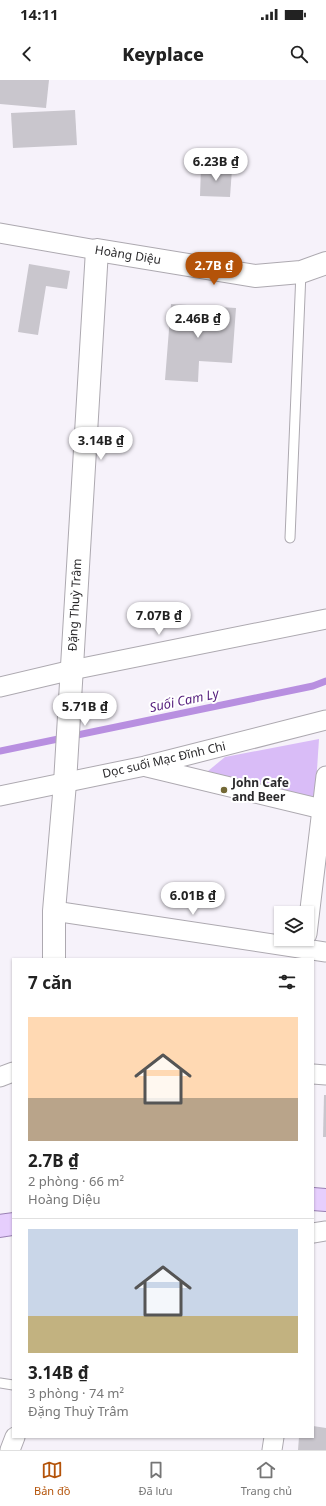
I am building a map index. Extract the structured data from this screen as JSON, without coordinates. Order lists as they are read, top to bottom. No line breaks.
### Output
{"streets":{"street":["Hoàng Diệu","Đặng Thuỳ Trâm","Dọc suối Mạc Đĩnh Chi"]},"crossings":[["Hoàng Diệu","Đặng Thuỳ Trâm"],["Đặng Thuỳ Trâm","Dọc suối Mạc Đĩnh Chi"]],"water":["Suối Cam Ly"],"places":["John Cafe and Beer"],"page":{"status":"14:11","header":"Keyplace","price":["6.23B ₫","2.7B ₫","2.46B ₫","3.14B ₫","7.07B ₫","5.71B ₫","6.01B ₫"],"heading":"7 căn","list":[{"name":"2.7B ₫","note":"2 phòng · 66 m² · Hoàng Diệu"},{"name":"3.14B ₫","note":"3 phòng · 74 m² · Đặng Thuỳ Trâm"}],"tabs":["Bản đồ","Đã lưu","Trang chủ"]}}
